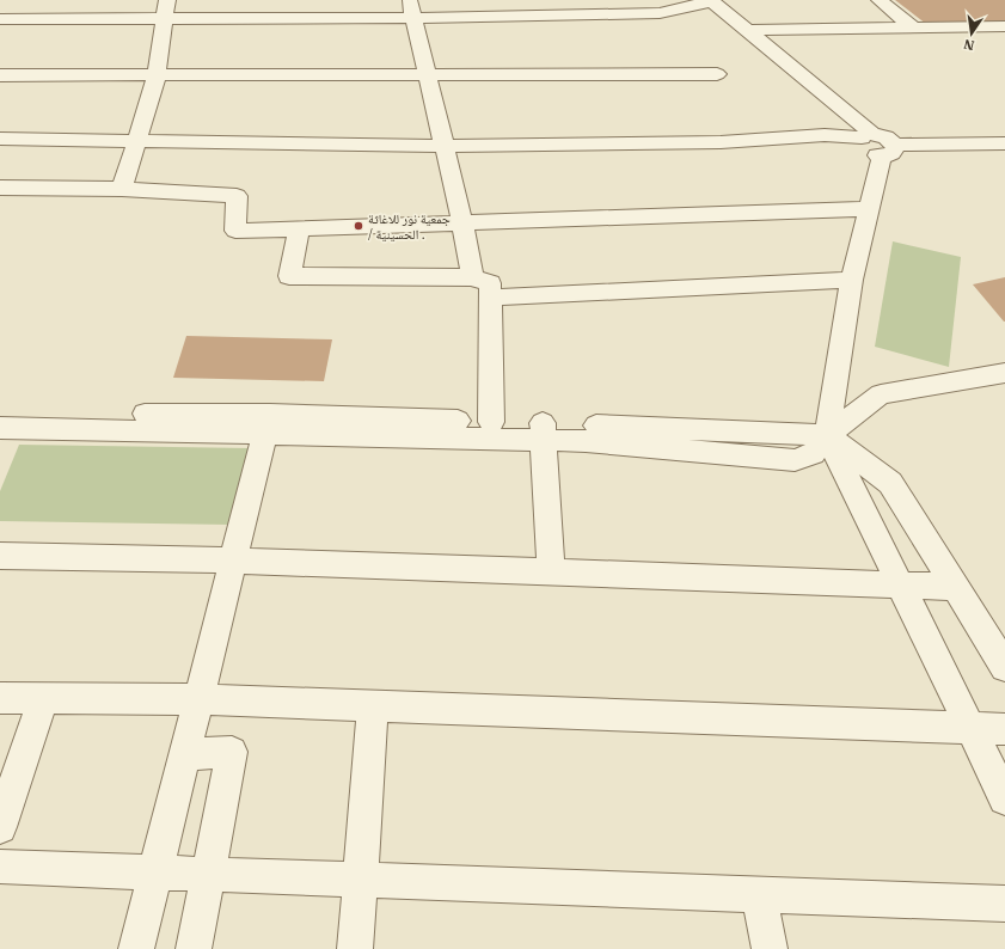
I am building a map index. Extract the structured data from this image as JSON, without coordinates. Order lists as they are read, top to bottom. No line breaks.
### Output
{"places":["جمعية نور للاغاثة / الحسينية ."],"north":"bottom"}
